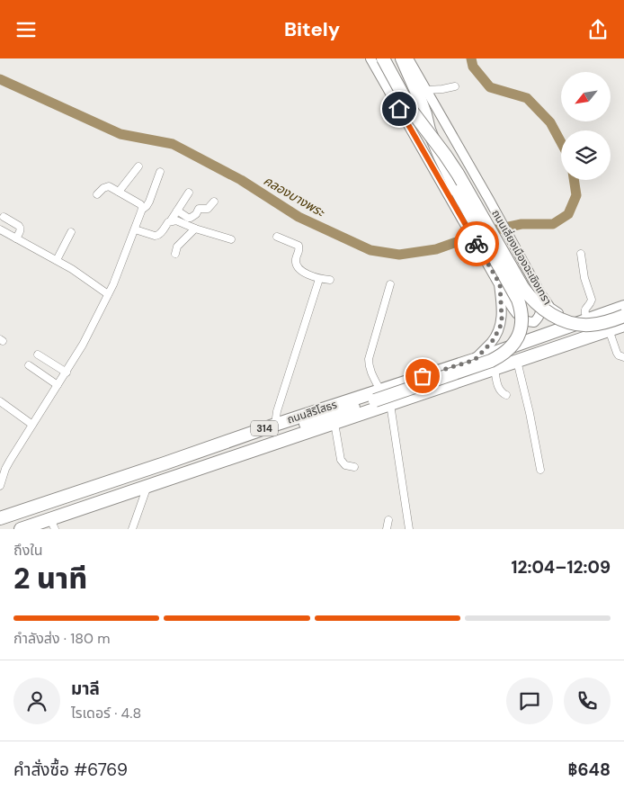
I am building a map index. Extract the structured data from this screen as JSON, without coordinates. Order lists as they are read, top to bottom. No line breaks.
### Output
{"streets":{"highway":["ถนนสิริโสธร","314"],"main road":["ถนนเลี่ยงเมืองฉะเชิงเทรา"]},"crossings":[["ถนนเลี่ยงเมืองฉะเชิงเทรา","ถนนสิริโสธร"]],"water":["คลองบางพระ"],"north":"bottom left","page":{"header":"Bitely","heading":["2 นาที","ถึงใน","12:04–12:09"],"panel":["มาลี","ไรเดอร์ · 4.8","คำสั่งซื้อ #6769","฿648"],"bar":"กำลังส่ง · 180 m"}}
